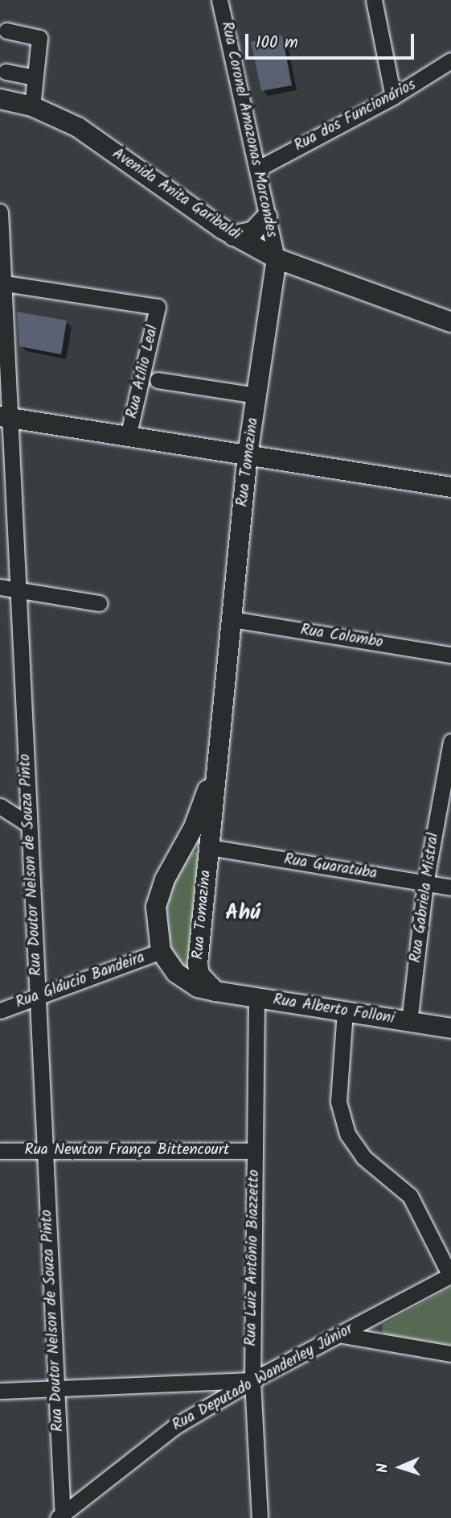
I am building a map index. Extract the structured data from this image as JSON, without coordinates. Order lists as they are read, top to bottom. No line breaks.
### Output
{"streets":{"main road":["Avenida Anita Garibaldi","Rua Tomazina","Rua Alberto Folloni"],"street":["Rua dos Funcionários","Rua Coronel Amazonas Marcondes","Rua Atílio Leal","Rua Colombo","Rua Doutor Nelson de Souza Pinto","Rua Guaratuba","Rua Gabriela Mistral","Rua Gláucio Bandeira","Rua Newton França Bittencourt","Rua Luiz Antônio Biazzetto","Rua Deputado Wanderley Júnior"]},"crossings":[["Rua dos Funcionários","Rua Coronel Amazonas Marcondes"],["Rua Coronel Amazonas Marcondes","Avenida Anita Garibaldi"],["Rua Coronel Amazonas Marcondes","Rua Tomazina"],["Avenida Anita Garibaldi","Rua Tomazina"],["Rua Atílio Leal","Rua Doutor Nelson de Souza Pinto"],["Rua Tomazina","Rua Colombo"],["Rua Tomazina","Rua Guaratuba"],["Rua Tomazina","Rua Gláucio Bandeira"],["Rua Tomazina","Rua Alberto Folloni"],["Rua Doutor Nelson de Souza Pinto","Rua Gláucio Bandeira"],["Rua Doutor Nelson de Souza Pinto","Rua Newton França Bittencourt"],["Rua Doutor Nelson de Souza Pinto","Rua Deputado Wanderley Júnior"],["Rua Guaratuba","Rua Gabriela Mistral"],["Rua Gabriela Mistral","Rua Alberto Folloni"],["Rua Alberto Folloni","Rua Luiz Antônio Biazzetto"],["Rua Newton França Bittencourt","Rua Luiz Antônio Biazzetto"],["Rua Luiz Antônio Biazzetto","Rua Deputado Wanderley Júnior"]],"districts":["Ahú"],"scale_bar":"100 m","north":"left"}
